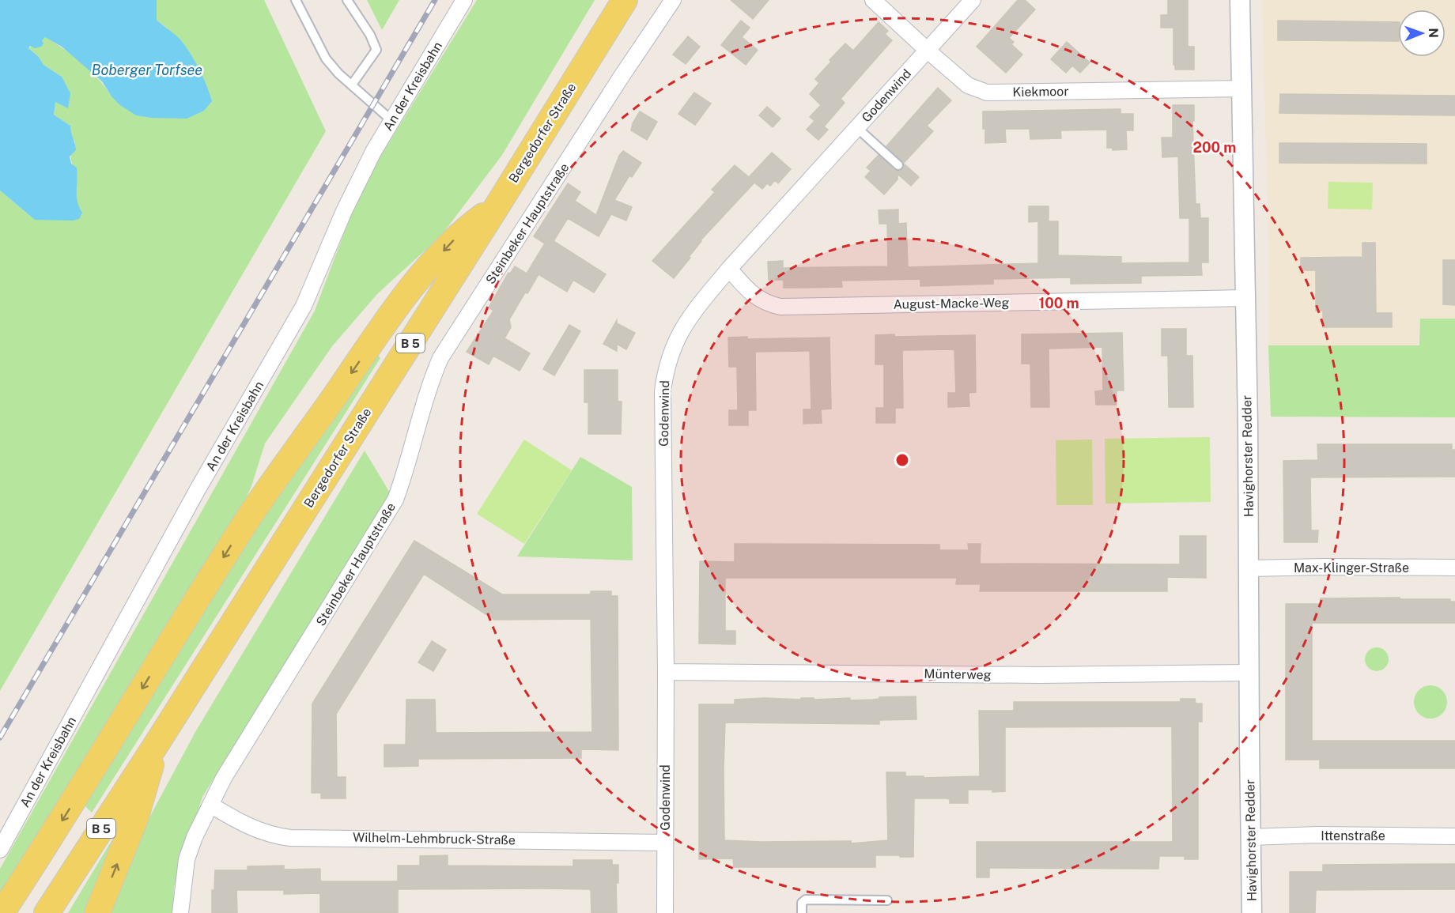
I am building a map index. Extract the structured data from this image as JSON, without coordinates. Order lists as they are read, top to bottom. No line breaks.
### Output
{"streets":{"main road":["Bergedorfer Straße","B 5"],"street":["An der Kreisbahn","Kiekmoor","Godenwind","Steinbeker Hauptstraße","August-Macke-Weg","Havighorster Redder","Max-Klinger-Straße","Münterweg","Ittenstraße","Wilhelm-Lehmbruck-Straße"]},"crossings":[["Kiekmoor","Godenwind"],["Kiekmoor","Havighorster Redder"],["Godenwind","August-Macke-Weg"],["Godenwind","Münterweg"],["Godenwind","Wilhelm-Lehmbruck-Straße"],["Steinbeker Hauptstraße","Wilhelm-Lehmbruck-Straße"],["August-Macke-Weg","Havighorster Redder"],["Havighorster Redder","Max-Klinger-Straße"],["Havighorster Redder","Münterweg"],["Havighorster Redder","Ittenstraße"]],"water":["Boberger Torfsee"],"north":"right","rings":["200 m","100 m"]}
